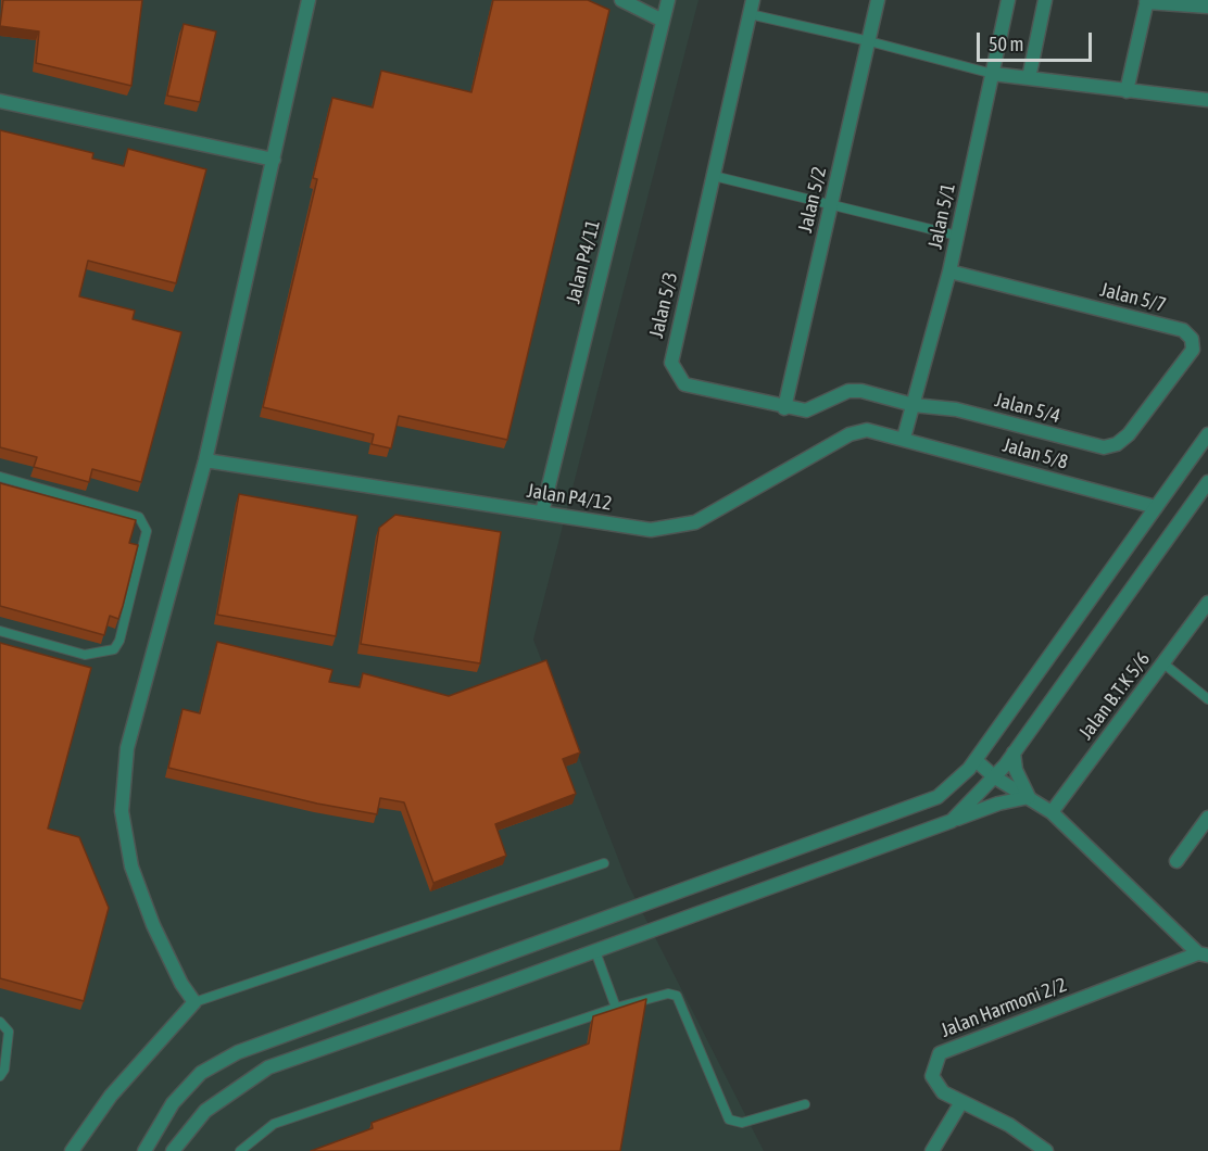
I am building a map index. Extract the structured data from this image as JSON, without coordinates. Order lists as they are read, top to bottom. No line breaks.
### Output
{"streets":{"street":["Jalan 5/2","Jalan 5/1","Jalan P4/11","Jalan 5/7","Jalan 5/3","Jalan 5/4","Jalan 5/8","Jalan P4/12","Jalan B.T.K 5/6","Jalan Harmoni 2/2"]},"crossings":[["Jalan 5/2","Jalan 5/3"],["Jalan 5/1","Jalan 5/7"],["Jalan 5/1","Jalan 5/3"],["Jalan 5/1","Jalan 5/4"],["Jalan 5/1","Jalan 5/8"],["Jalan 5/1","Jalan P4/12"],["Jalan P4/11","Jalan P4/12"],["Jalan 5/7","Jalan 5/4"],["Jalan 5/3","Jalan 5/4"],["Jalan 5/8","Jalan P4/12"]],"scale_bar":"50 m"}
